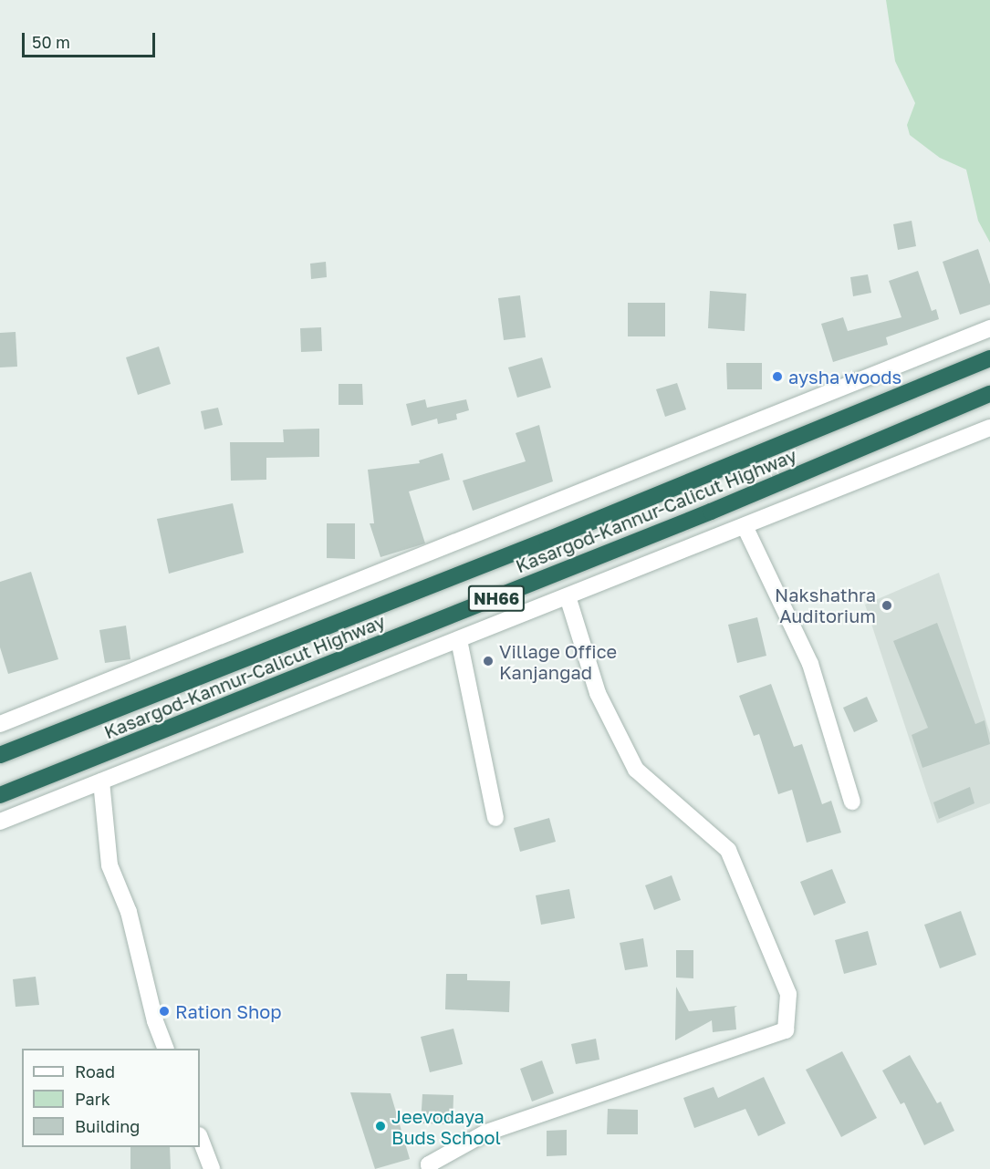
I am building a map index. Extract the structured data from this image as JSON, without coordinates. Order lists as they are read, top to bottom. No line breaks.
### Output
{"streets":{"highway":["Kasargod-Kannur-Calicut Highway","NH66"]},"places":["aysha woods","Nakshathra Auditorium","Village Office Kanjangad","Ration Shop","Jeevodaya Buds School"],"legend":["Road","Park","Building"],"scale_bar":"50 m"}
